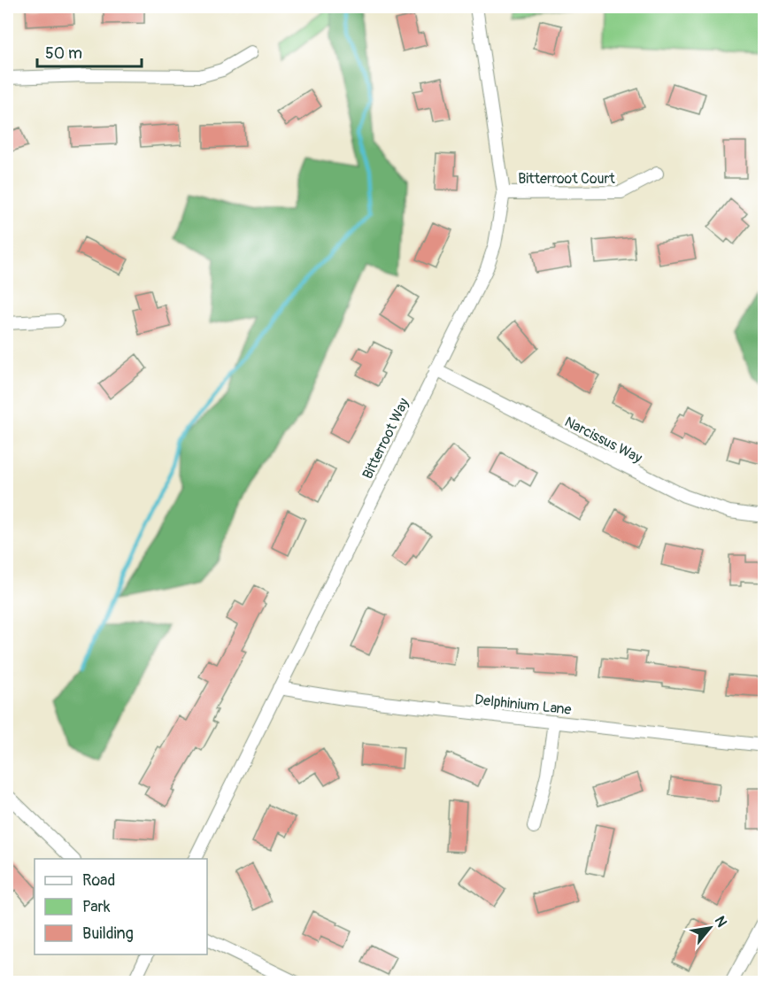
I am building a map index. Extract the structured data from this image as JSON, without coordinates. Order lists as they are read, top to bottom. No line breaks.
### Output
{"streets":{"street":["Bitterroot Court","Bitterroot Way","Narcissus Way","Delphinium Lane"]},"crossings":[["Bitterroot Court","Bitterroot Way"],["Bitterroot Way","Narcissus Way"],["Bitterroot Way","Delphinium Lane"]],"legend":["Road","Park","Building"],"scale_bar":"50 m","north":"top right"}
